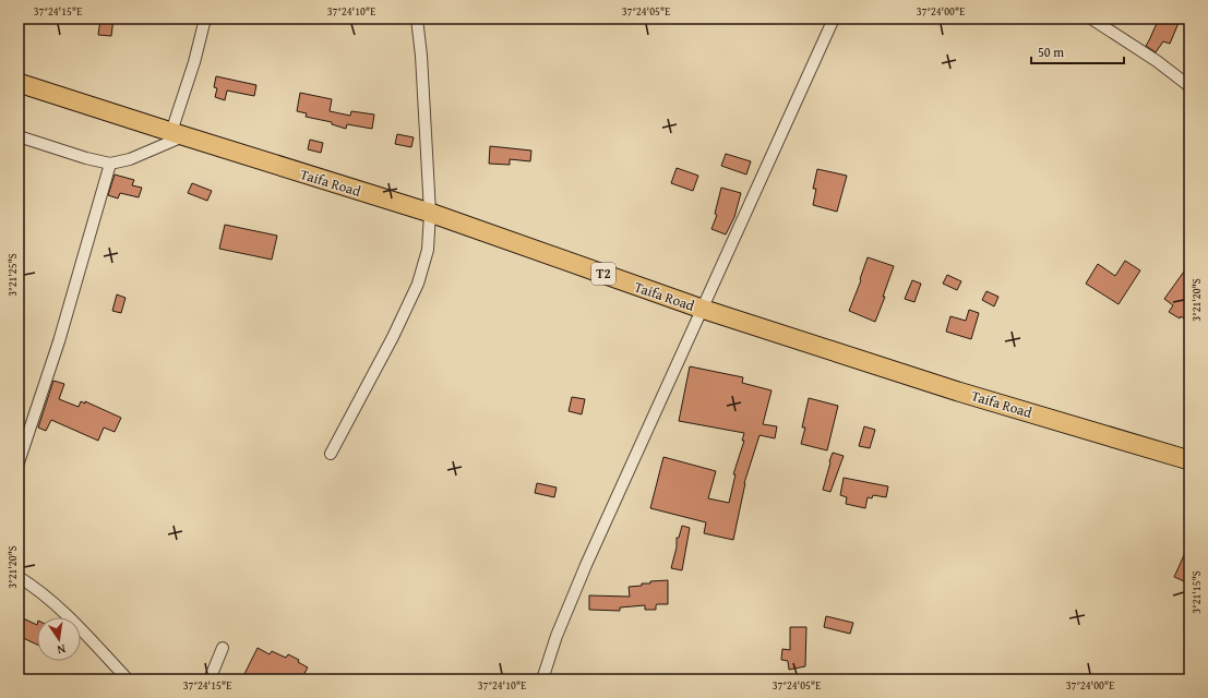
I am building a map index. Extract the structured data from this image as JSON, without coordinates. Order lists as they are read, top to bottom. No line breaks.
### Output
{"streets":{"highway":["Taifa Road","T2"]},"scale_bar":"50 m","north":"bottom","coordinates":["37°24'15\"E","37°24'10\"E","37°24'05\"E","37°24'00\"E","3°21'25\"S","3°21'20\"S","3°21'15\"S"]}
